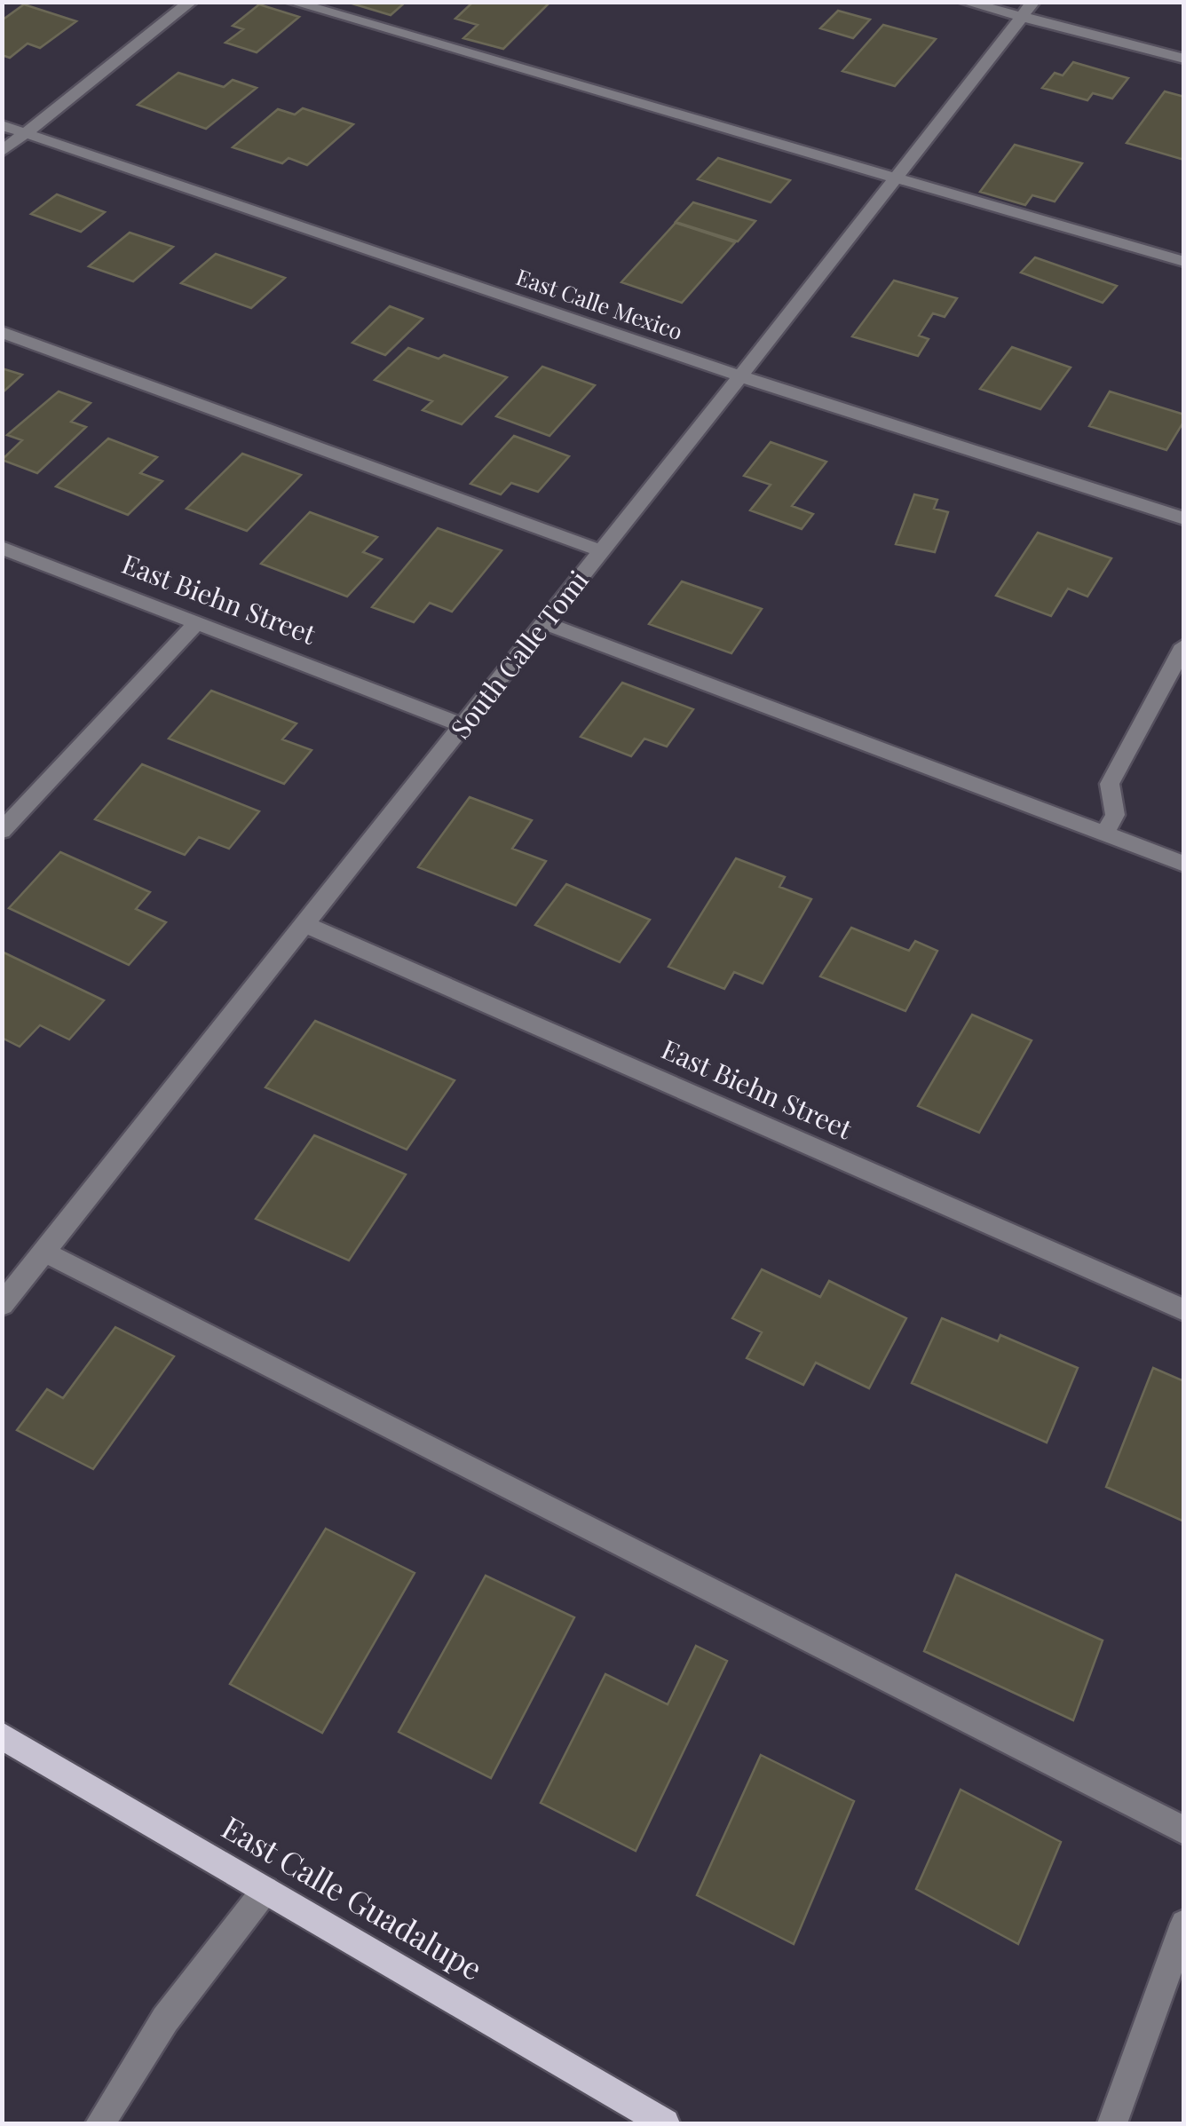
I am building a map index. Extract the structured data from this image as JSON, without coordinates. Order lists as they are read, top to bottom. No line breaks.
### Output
{"streets":{"main road":["East Calle Guadalupe"],"street":["East Calle Mexico","East Biehn Street","South Calle Tomi"]},"crossings":[["East Calle Mexico","South Calle Tomi"],["East Biehn Street","South Calle Tomi"]]}
